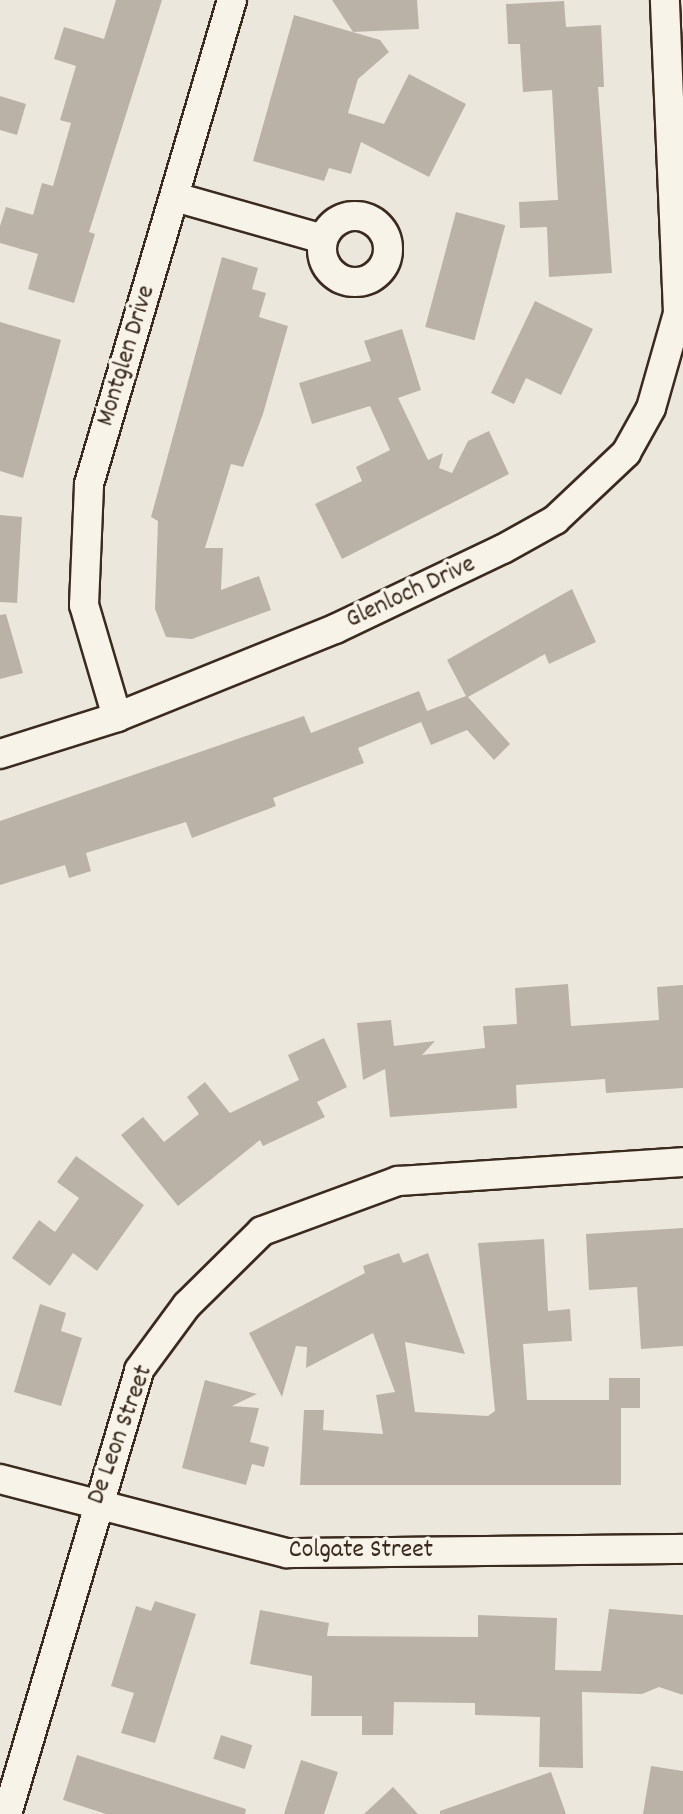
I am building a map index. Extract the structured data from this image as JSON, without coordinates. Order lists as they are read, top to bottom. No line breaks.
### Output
{"streets":{"street":["Montglen Drive","Glenloch Drive","De Leon Street","Colgate Street"]},"crossings":[["Montglen Drive","Glenloch Drive"],["De Leon Street","Colgate Street"]]}
